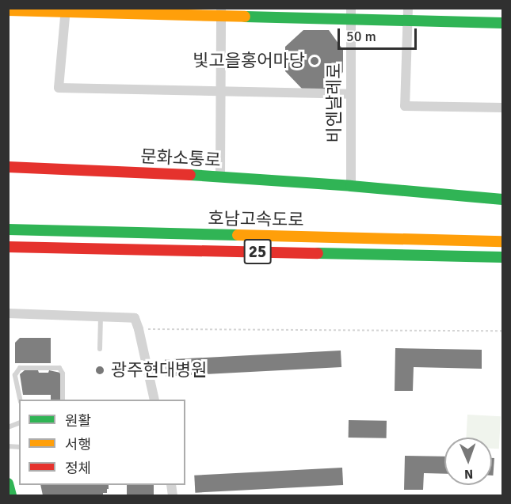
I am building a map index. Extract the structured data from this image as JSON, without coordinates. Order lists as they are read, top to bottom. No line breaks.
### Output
{"streets":{"main road":["문화소통로","호남고속도로","25"],"street":["비엔날레로"]},"crossings":[["비엔날레로","문화소통로"]],"places":["빛고을홍어마당","광주현대병원"],"legend":["원활","서행","정체"],"scale_bar":"50 m","north":"bottom"}
